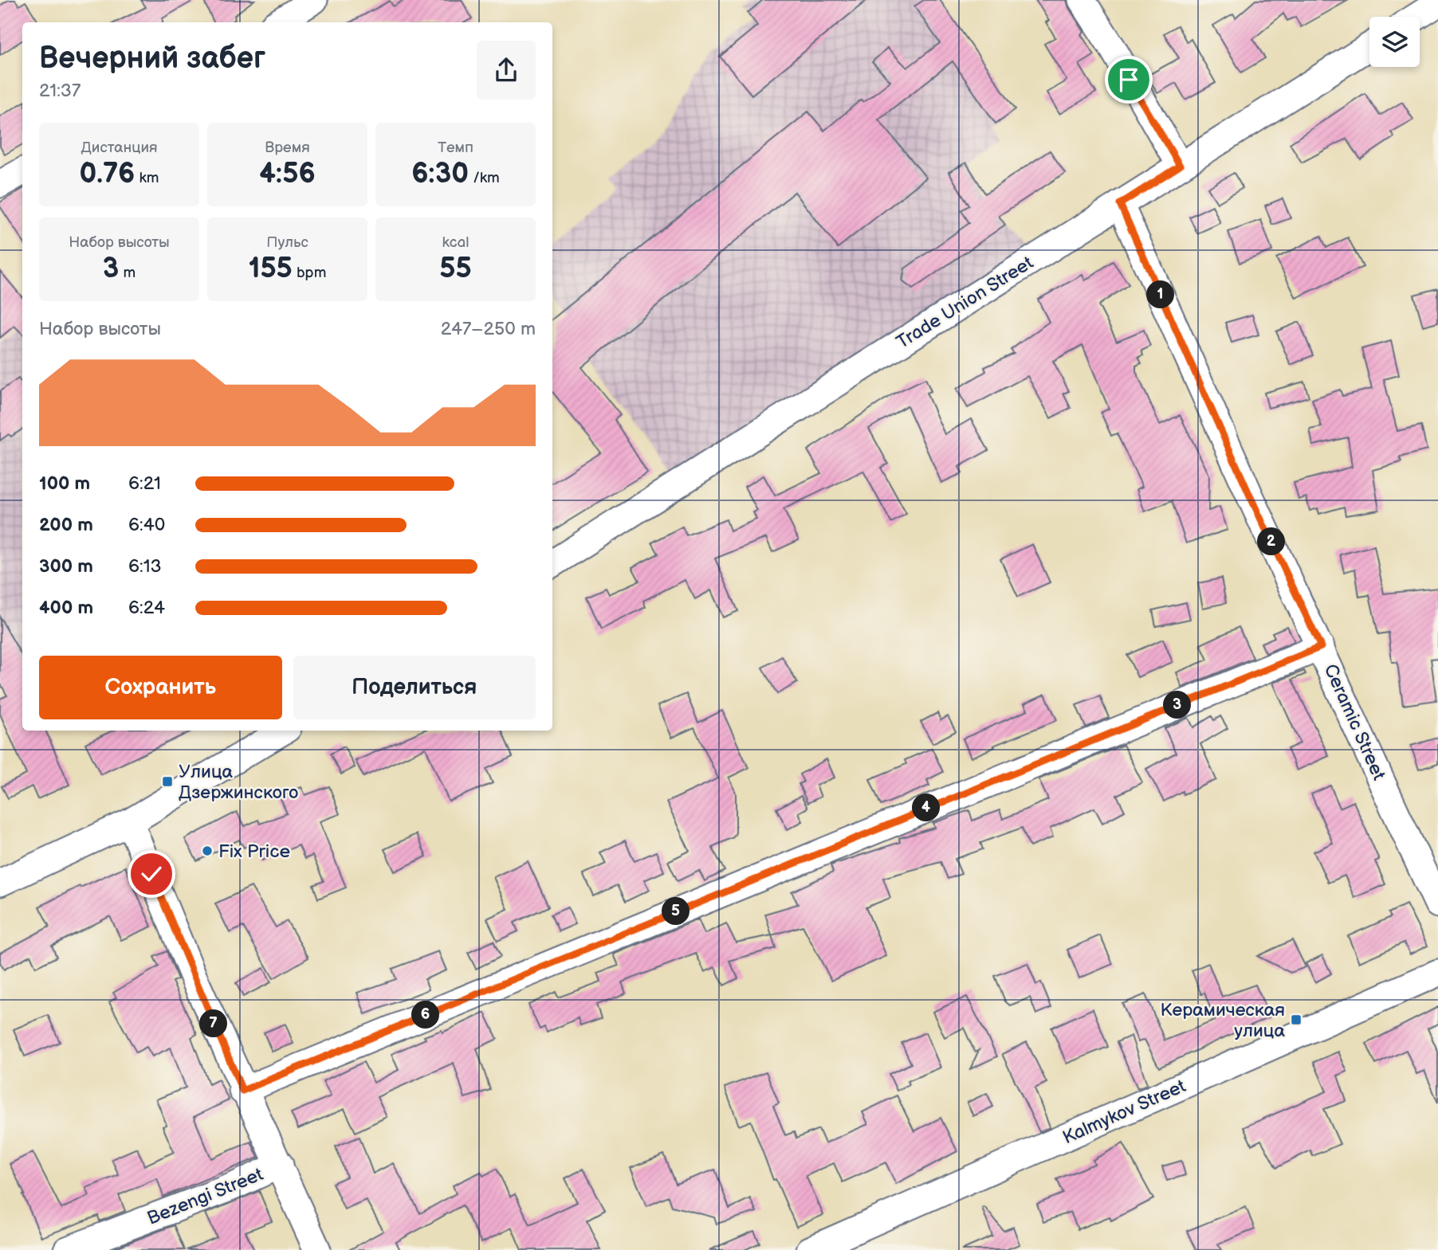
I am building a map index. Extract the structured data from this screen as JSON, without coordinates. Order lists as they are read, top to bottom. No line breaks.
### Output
{"streets":{"street":["Trade Union Street","Ceramic Street","Kalmykov Street","Bezengi Street"]},"crossings":[["Trade Union Street","Ceramic Street"]],"places":{"transit":["Улица Дзержинского","Керамическая улица"],"other":["Fix Price"]},"page":{"heading":["Вечерний забег","21:37"],"stats":[["Дистанция","0.76 km"],["Время","4:56"],["Темп","6:30 /km"],["Набор высоты","3 m"],["Пульс","155 bpm"],["kcal","55"]],"pins":["1","2","3","4","5","6","7"],"chart":["Набор высоты","247–250 m"],"list":[{"name":"100 m","note":"6:21"},{"name":"200 m","note":"6:40"},{"name":"300 m","note":"6:13"},{"name":"400 m","note":"6:24"}],"buttons":["Сохранить","Поделиться"]}}
